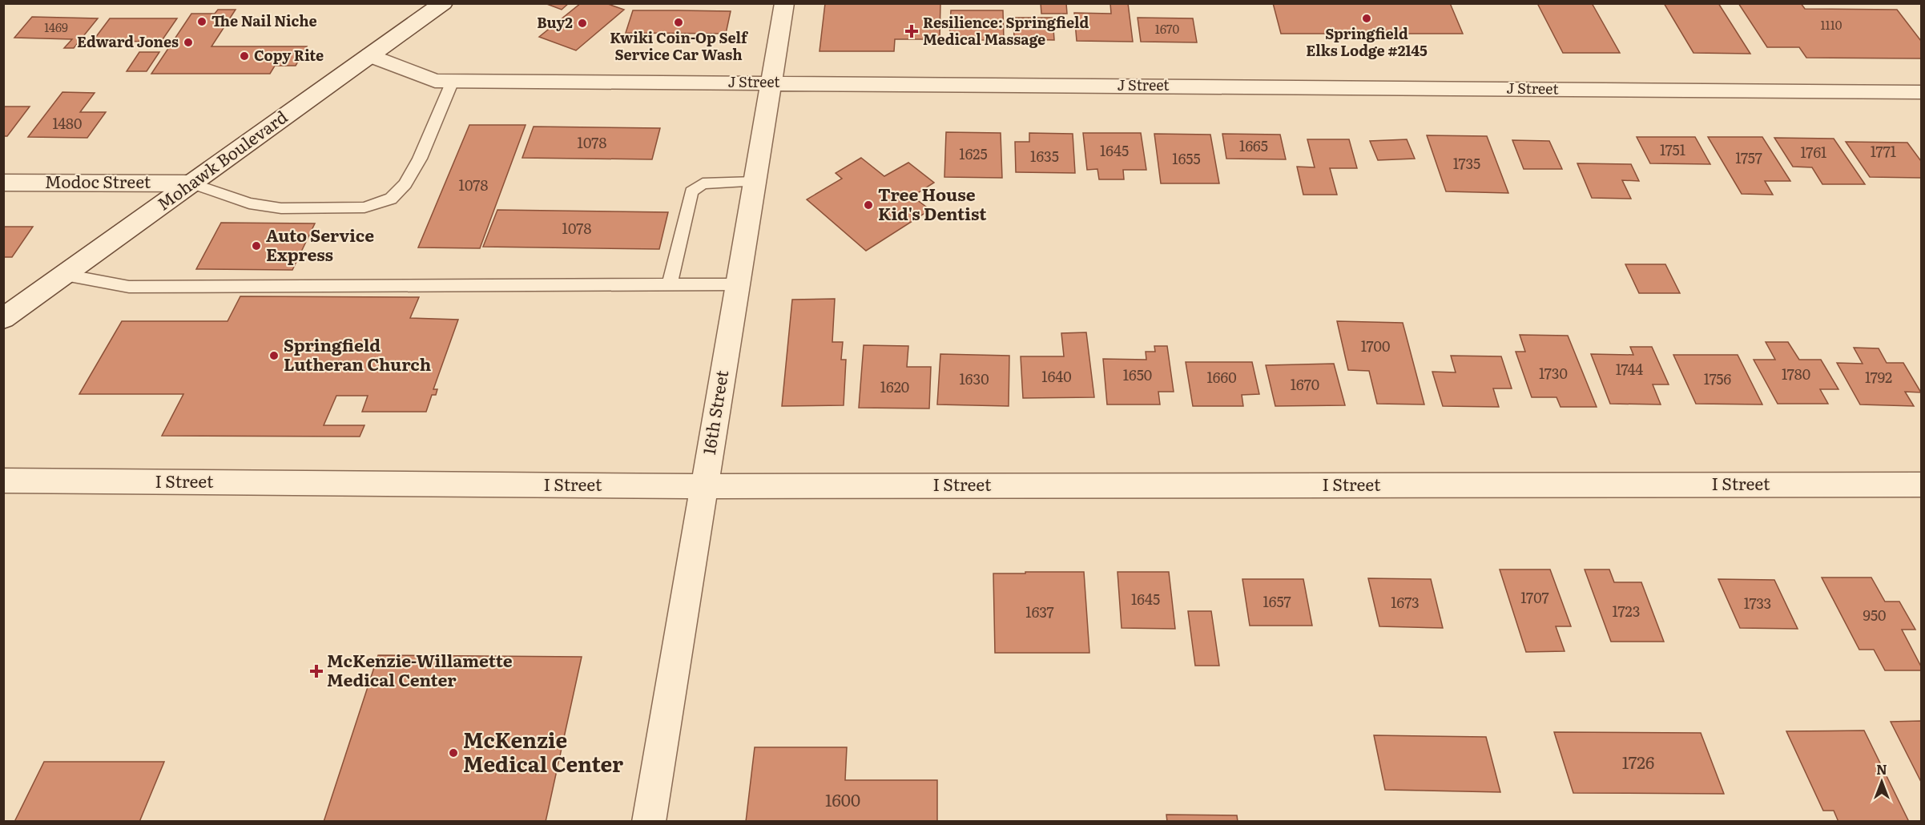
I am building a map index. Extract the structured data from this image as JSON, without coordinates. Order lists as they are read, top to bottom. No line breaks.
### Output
{"streets":{"street":["J Street","Mohawk Boulevard","Modoc Street","16th Street","I Street"]},"crossings":[["J Street","Mohawk Boulevard"],["J Street","16th Street"],["Mohawk Boulevard","Modoc Street"],["16th Street","I Street"]],"places":{"other":["Springfield Elks Lodge #2145","The Nail Niche","Kwiki Coin-Op Self Service Car Wash","Buy2","Edward Jones","Copy Rite","Tree House Kid's Dentist","Auto Service Express","Springfield Lutheran Church","McKenzie Medical Center"],"health":["Resilience: Springfield Medical Massage","McKenzie-Willamette Medical Center"]},"house_numbers":["1110","1469","1670","1480","1078","1665","1751","1645","1771","1761","1625","1635","1757","1655","1735","1078","1078","1700","1744","1730","1780","1650","1640","1660","1792","1630","1756","1670","1620","1707","1645","1657","1673","1733","1723","1637","950","1726","1600"],"north":"top"}
